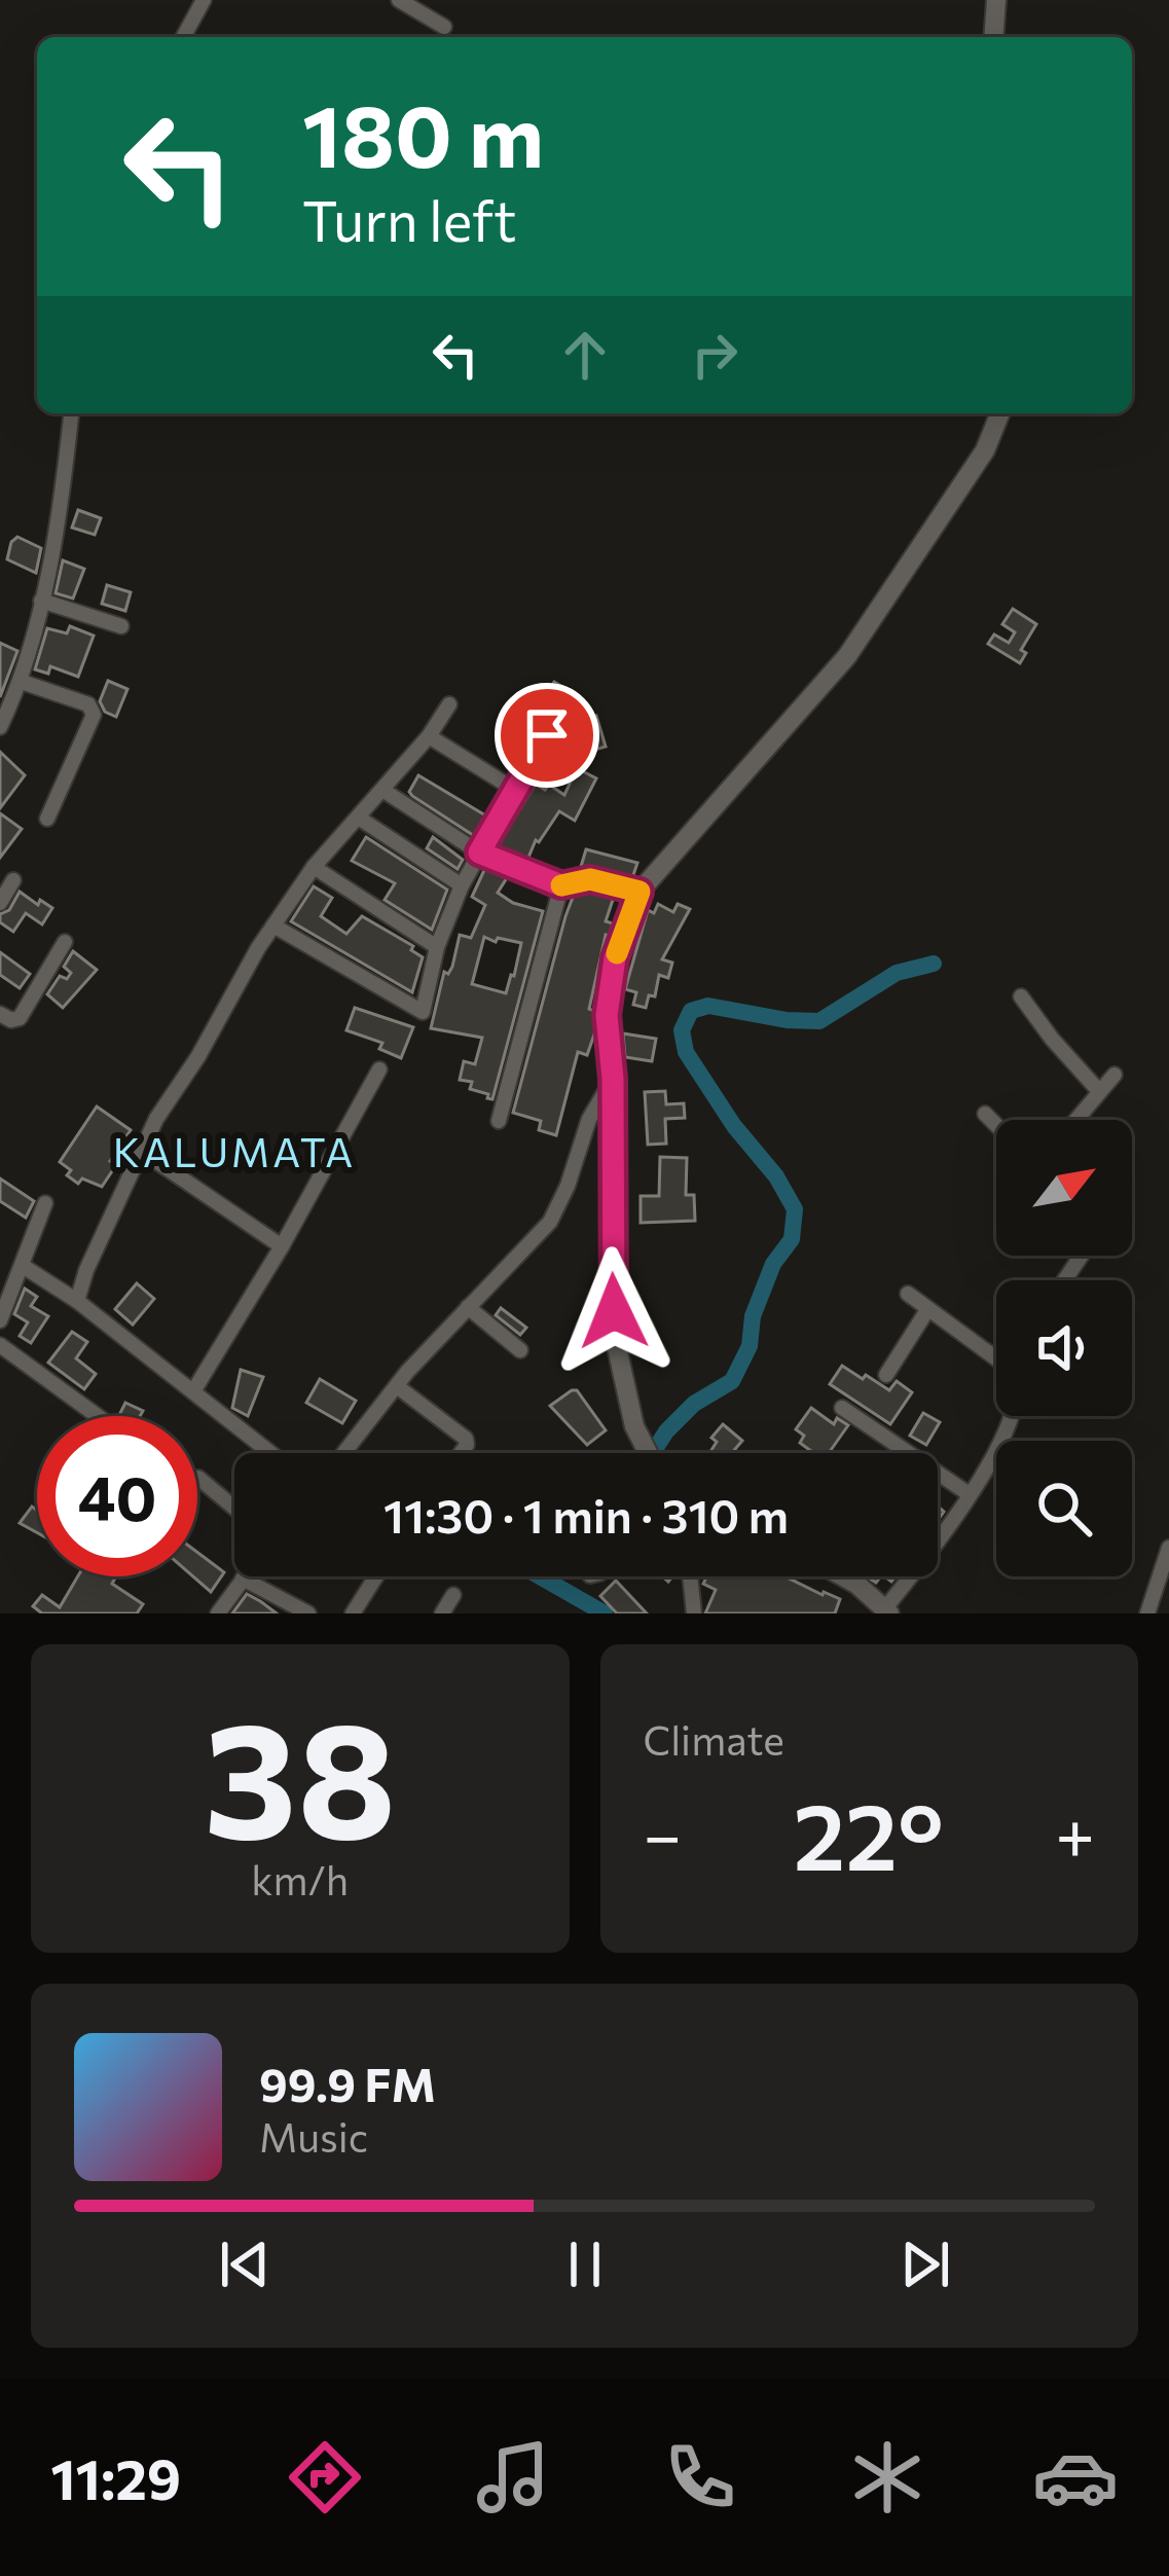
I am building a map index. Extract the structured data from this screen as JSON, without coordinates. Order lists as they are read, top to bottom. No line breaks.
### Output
{"districts":["KALUMATA"],"north":"top right","page":{"turn":["180 m","Turn left"],"limit":"40","trip":"11:30 · 1 min · 310 m","tile":[["38","km/h"],"Climate"],"heat":["−","22°","+"],"song":["99.9 FM","Music"],"tabs":"11:29"}}
